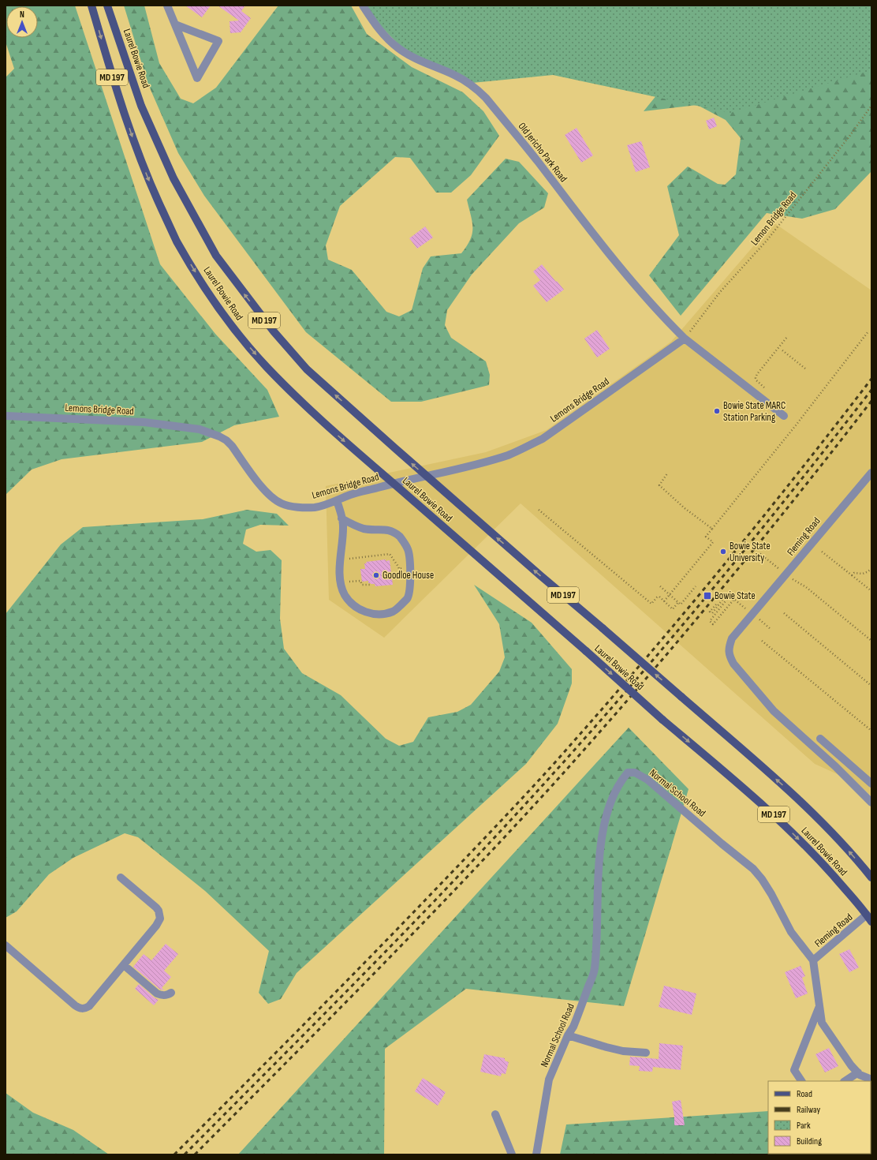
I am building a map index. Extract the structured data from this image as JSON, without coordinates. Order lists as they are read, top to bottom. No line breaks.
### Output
{"streets":{"main road":["Laurel Bowie Road","MD 197"],"street":["Old Jericho Park Road","Lemons Bridge Road","Fleming Road","Normal School Road"],"path":["Lemon Bridge Road"]},"crossings":[["Laurel Bowie Road","Lemons Bridge Road"],["Laurel Bowie Road","Fleming Road"],["Old Jericho Park Road","Lemon Bridge Road"],["Old Jericho Park Road","Lemons Bridge Road"],["Lemon Bridge Road","Lemons Bridge Road"],["Fleming Road","Normal School Road"]],"places":{"other":["Bowie State MARC Station Parking","Bowie State University","Goodloe House"],"transit":["Bowie State"]},"legend":["Road","Railway","Park","Building"],"north":"top"}
